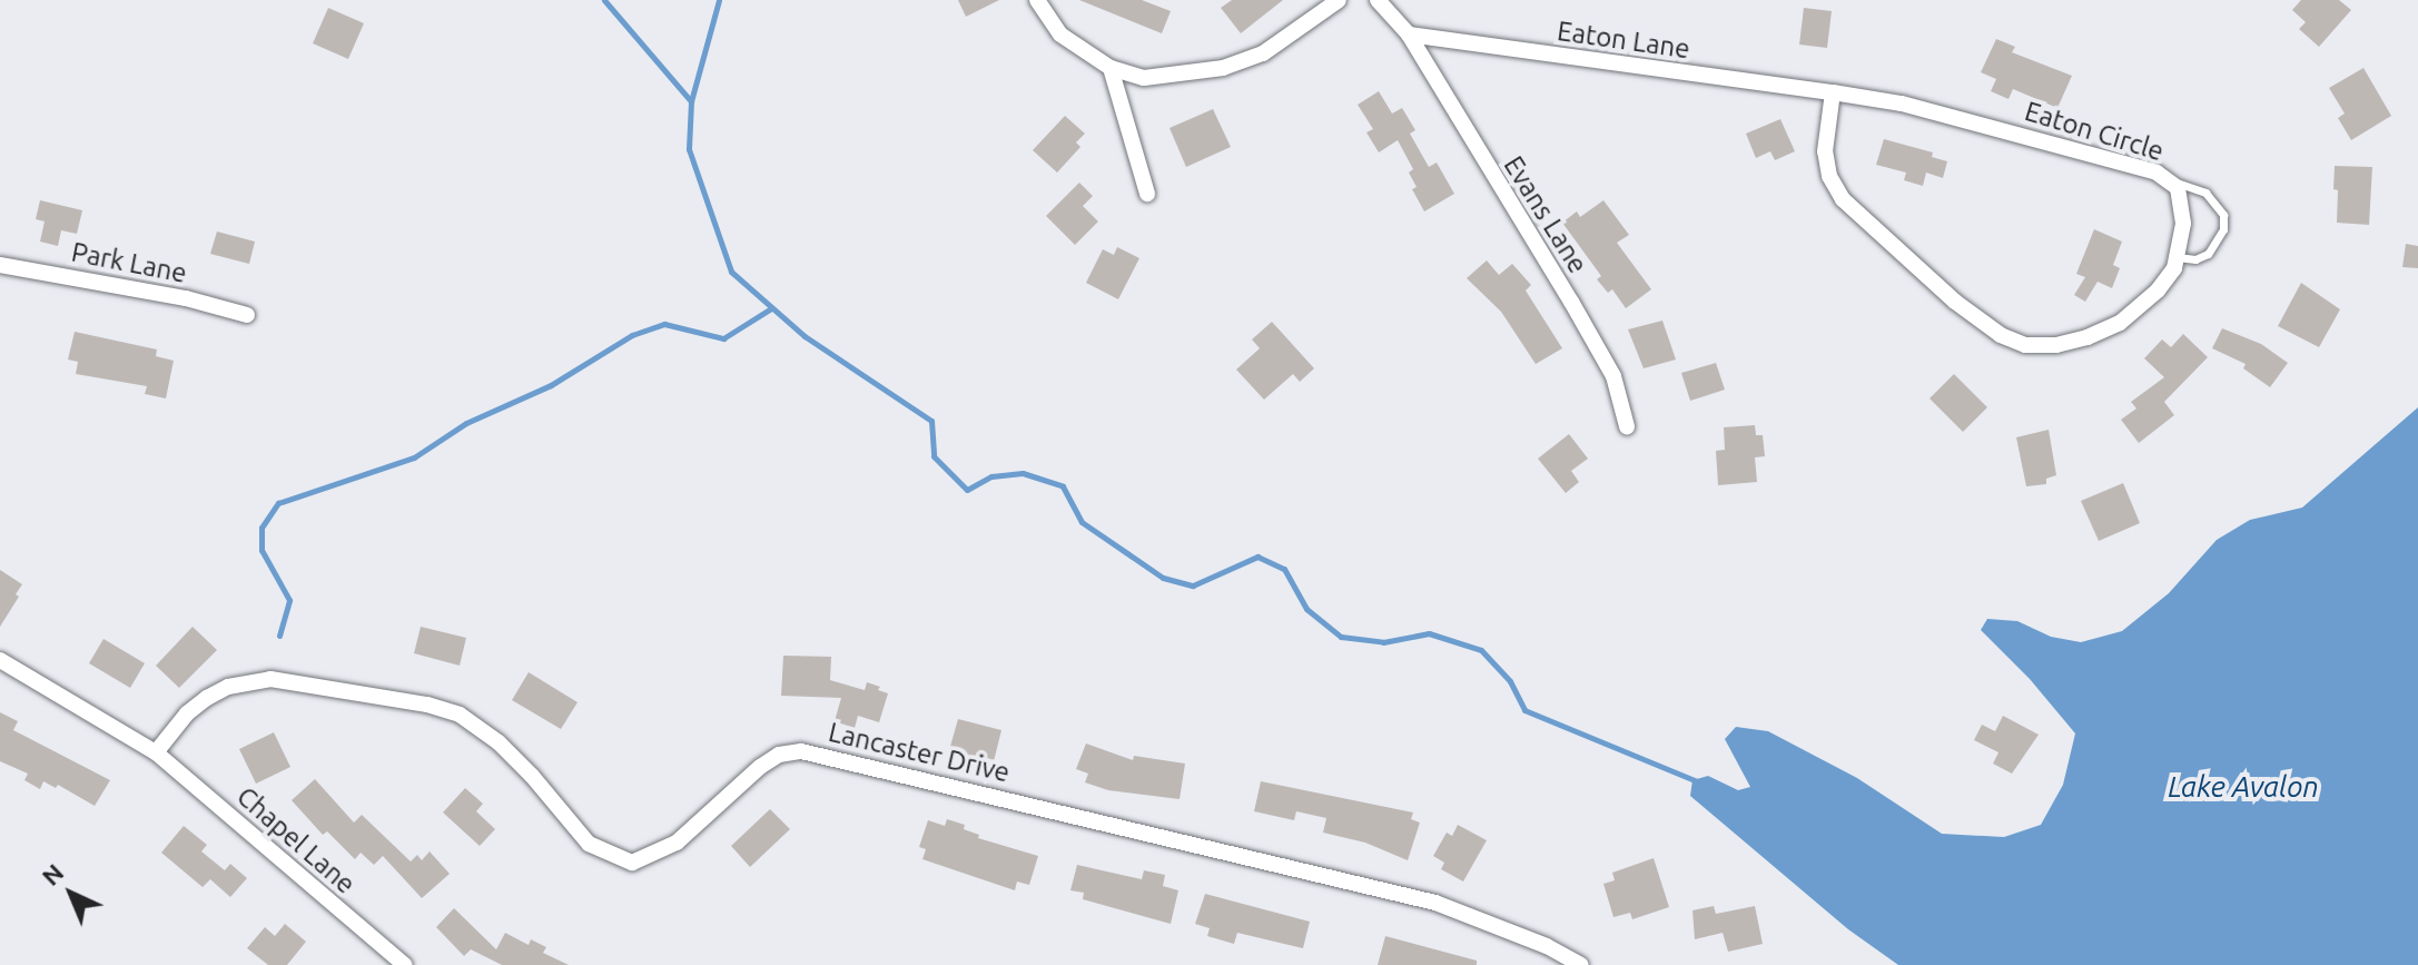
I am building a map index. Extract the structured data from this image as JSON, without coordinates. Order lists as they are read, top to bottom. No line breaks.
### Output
{"streets":{"street":["Eaton Lane","Eaton Circle","Evans Lane","Park Lane","Lancaster Drive","Chapel Lane"]},"crossings":[["Eaton Lane","Eaton Circle"],["Eaton Lane","Evans Lane"],["Lancaster Drive","Chapel Lane"]],"water":["Lake Avalon"],"north":"top left"}
